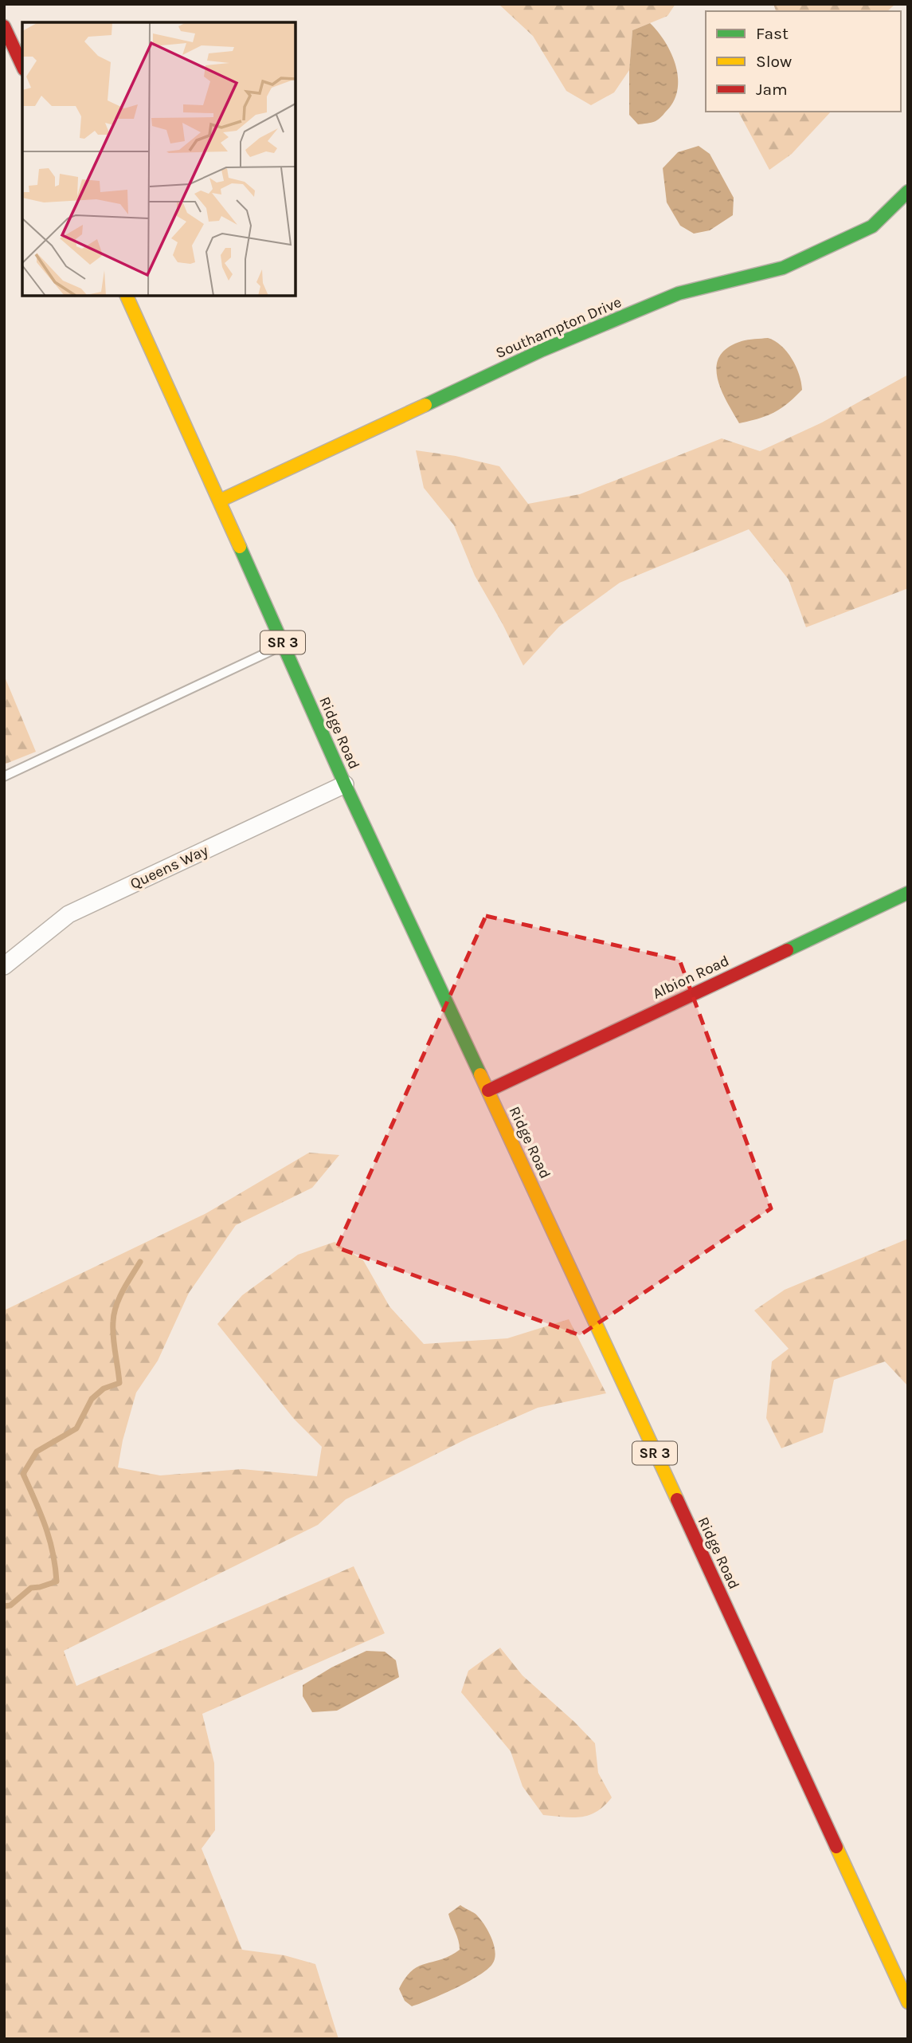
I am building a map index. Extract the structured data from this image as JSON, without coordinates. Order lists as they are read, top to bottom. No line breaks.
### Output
{"streets":{"main road":["Southampton Drive","SR 3","Ridge Road","Albion Road"],"street":["Queens Way"]},"crossings":[["Southampton Drive","Ridge Road"],["Ridge Road","Queens Way"],["Ridge Road","Albion Road"]],"legend":["Fast","Slow","Jam"]}
